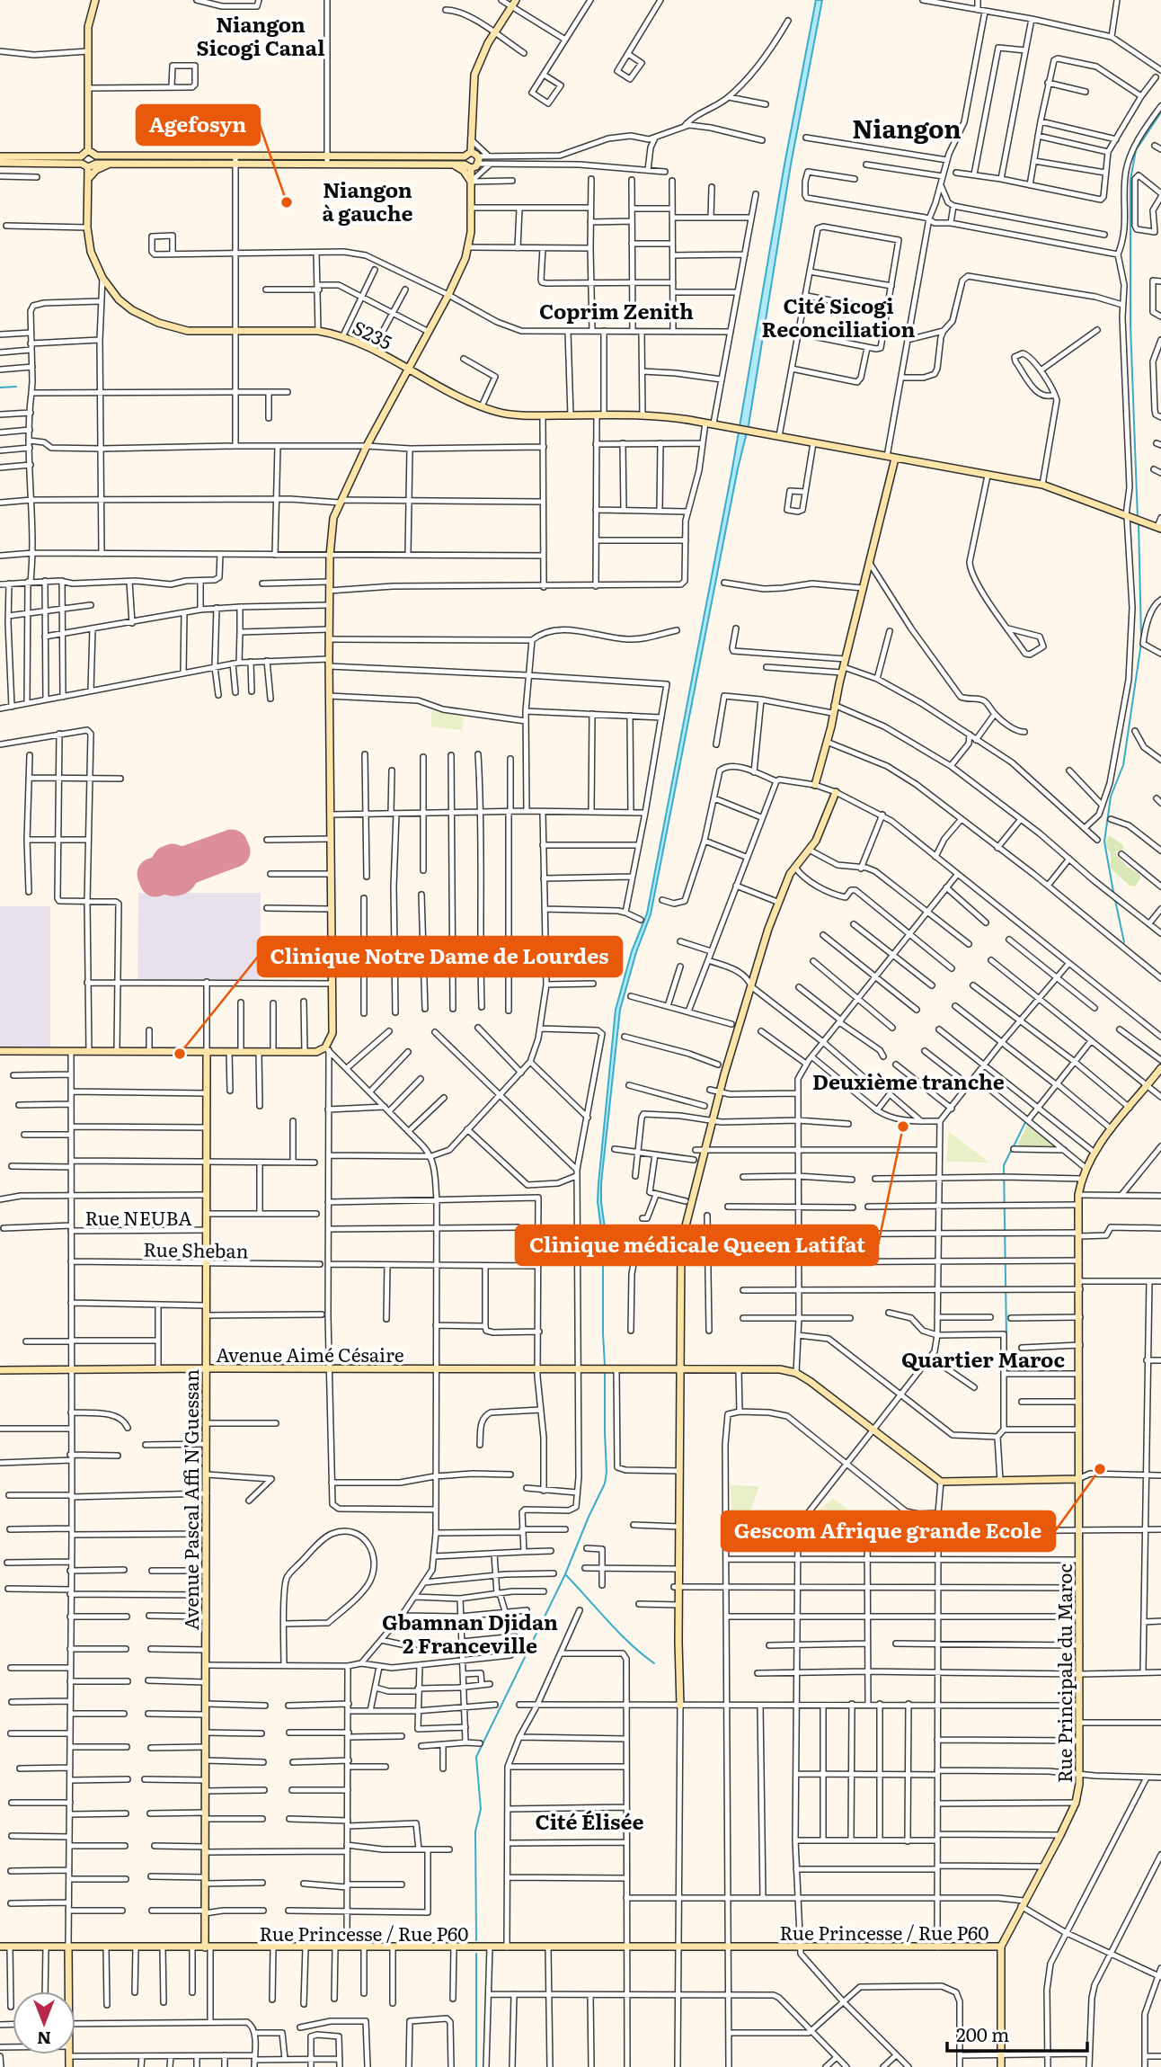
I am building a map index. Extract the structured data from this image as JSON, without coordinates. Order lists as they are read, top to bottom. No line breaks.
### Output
{"streets":{"street":["S235","Rue NEUBA","Rue Sheban","Avenue Aimé Césaire","Avenue Pascal Affi N'Guessan","Rue Principale du Maroc","Rue Princesse / Rue P60"]},"crossings":[["Rue NEUBA","Avenue Pascal Affi N'Guessan"],["Rue Sheban","Avenue Pascal Affi N'Guessan"],["Avenue Aimé Césaire","Avenue Pascal Affi N'Guessan"],["Avenue Pascal Affi N'Guessan","Rue Princesse / Rue P60"],["Rue Principale du Maroc","Rue Princesse / Rue P60"]],"districts":["Niangon Sicogi Canal","Niangon","Niangon à gauche","Cité Sicogi Reconciliation","Coprim Zenith","Deuxième tranche","Quartier Maroc","Gbamnan Djidan 2 Franceville","Cité Élisée"],"places":["Agefosyn","Clinique Notre Dame de Lourdes","Clinique médicale Queen Latifat","Gescom Afrique grande Ecole"],"scale_bar":"200 m","north":"bottom"}
